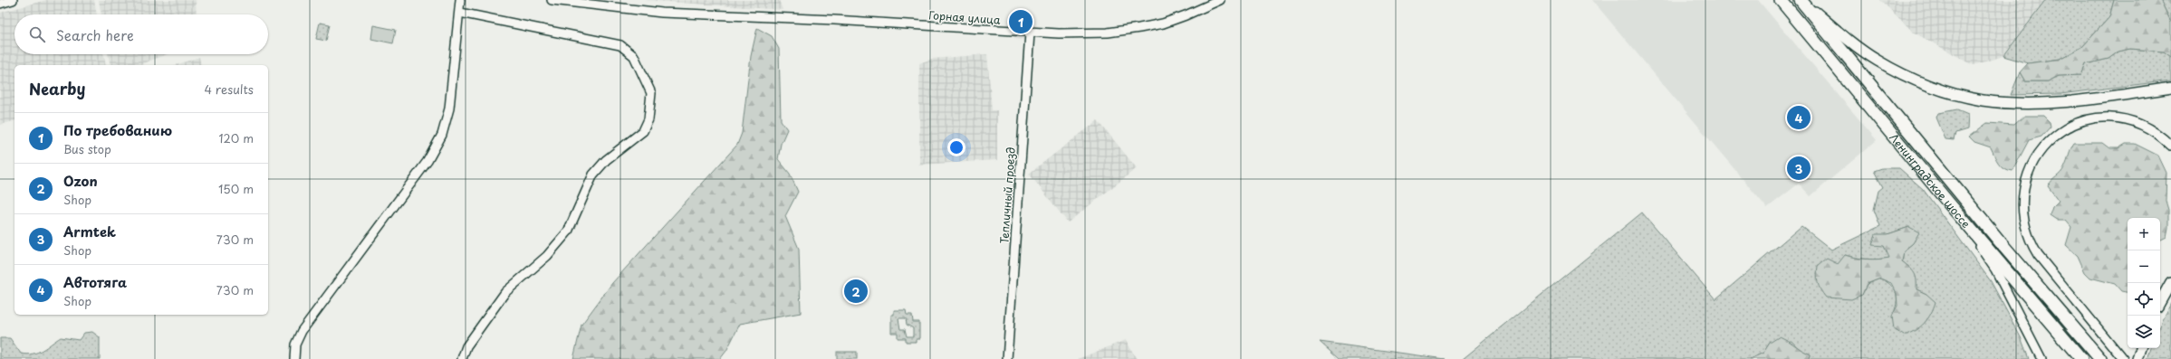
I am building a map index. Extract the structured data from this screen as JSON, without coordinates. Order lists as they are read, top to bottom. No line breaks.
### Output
{"streets":{"highway":["Ленинградское шоссе"],"street":["Горная улица","Тепличный проезд"]},"crossings":[["Горная улица","Тепличный проезд"]],"page":{"pins":["1","4","3","2"],"search":"Search here","heading":["Nearby","4 results"],"list":[{"mark":"1","name":"По требованию","note":"Bus stop","value":"120 m"},{"mark":"2","name":"Ozon","note":"Shop","value":"150 m"},{"mark":"3","name":"Armtek","note":"Shop","value":"730 m"},{"mark":"4","name":"Автотяга","note":"Shop","value":"730 m"}],"map_buttons":["+","−"]}}
